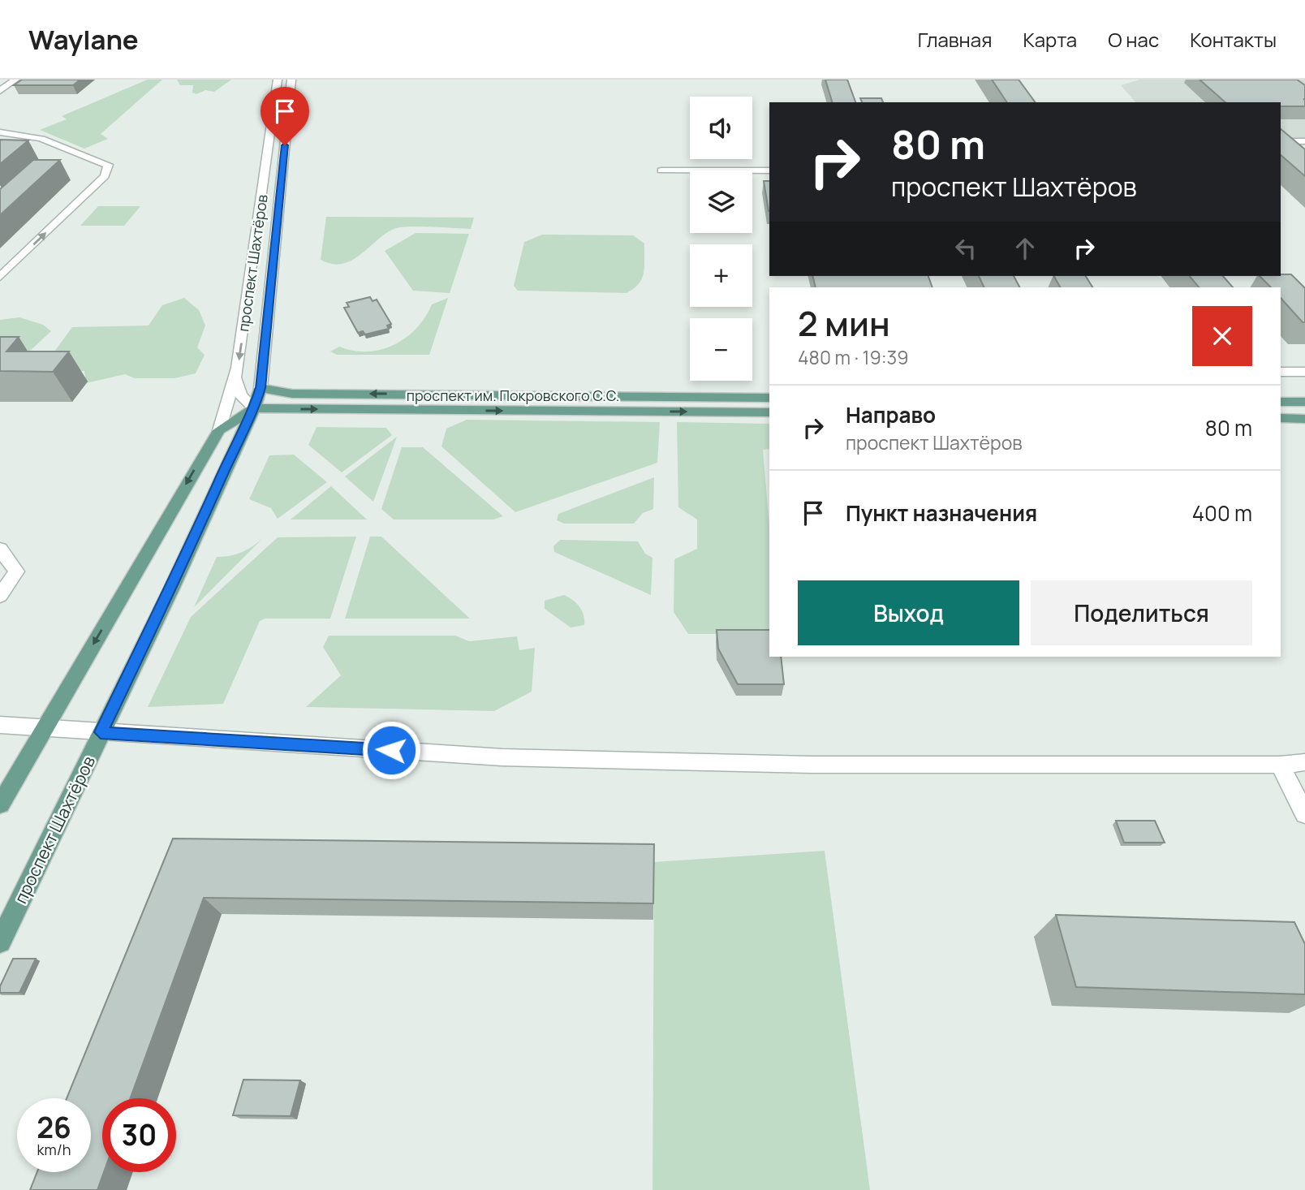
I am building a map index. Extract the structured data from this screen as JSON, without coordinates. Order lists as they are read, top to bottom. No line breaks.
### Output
{"streets":{"main road":["проспект Шахтёров","проспект им. Покровского С.С."]},"crossings":[["проспект Шахтёров","проспект им. Покровского С.С."]],"page":{"header":"Waylane","nav":["Главная","Карта","О нас","Контакты"],"map_buttons":["+","−"],"turn":["80 m","проспект Шахтёров"],"heading":["2 мин","480 m · 19:39"],"list":[{"name":"Направо","note":"проспект Шахтёров","value":"80 m"},{"name":"Пункт назначения","value":"400 m"}],"buttons":["Выход","Поделиться"],"speed":"26 km/h","limit":"30"}}
